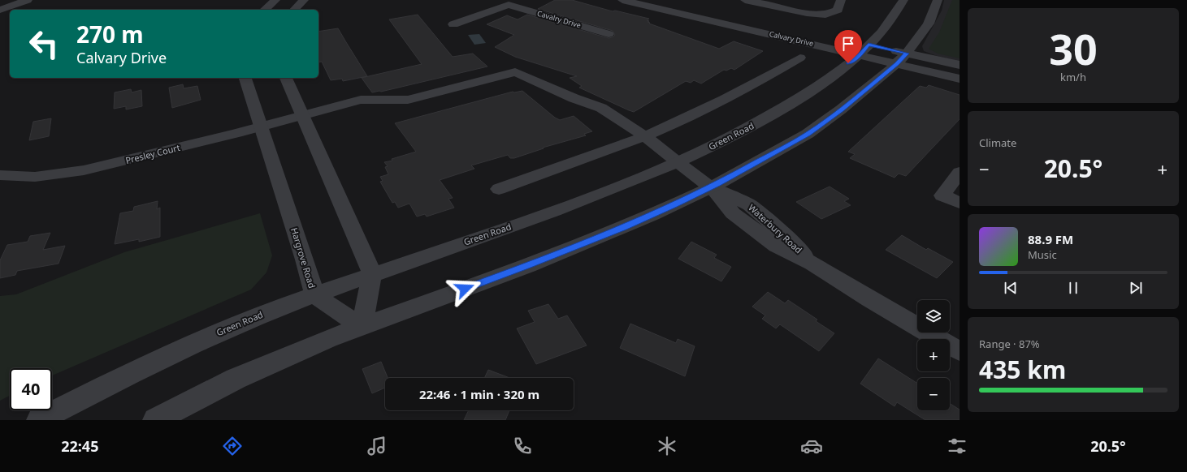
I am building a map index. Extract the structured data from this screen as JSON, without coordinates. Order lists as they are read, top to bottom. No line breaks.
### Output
{"streets":{"street":["Cavalry Drive","Calvary Drive","Green Road","Presley Court","Waterbury Road","Hargrove Road"]},"crossings":[["Calvary Drive","Green Road"],["Green Road","Waterbury Road"],["Green Road","Hargrove Road"],["Presley Court","Waterbury Road"],["Presley Court","Hargrove Road"]],"page":{"tile":[["30","km/h"],"Climate",["Range · 87%","435 km"]],"turn":["270 m","Calvary Drive"],"heat":["−","20.5°","+"],"song":["88.9 FM","Music"],"map_buttons":["+","−"],"limit":"40","trip":"22:46 · 1 min · 320 m","tabs":["22:45","20.5°"]}}
